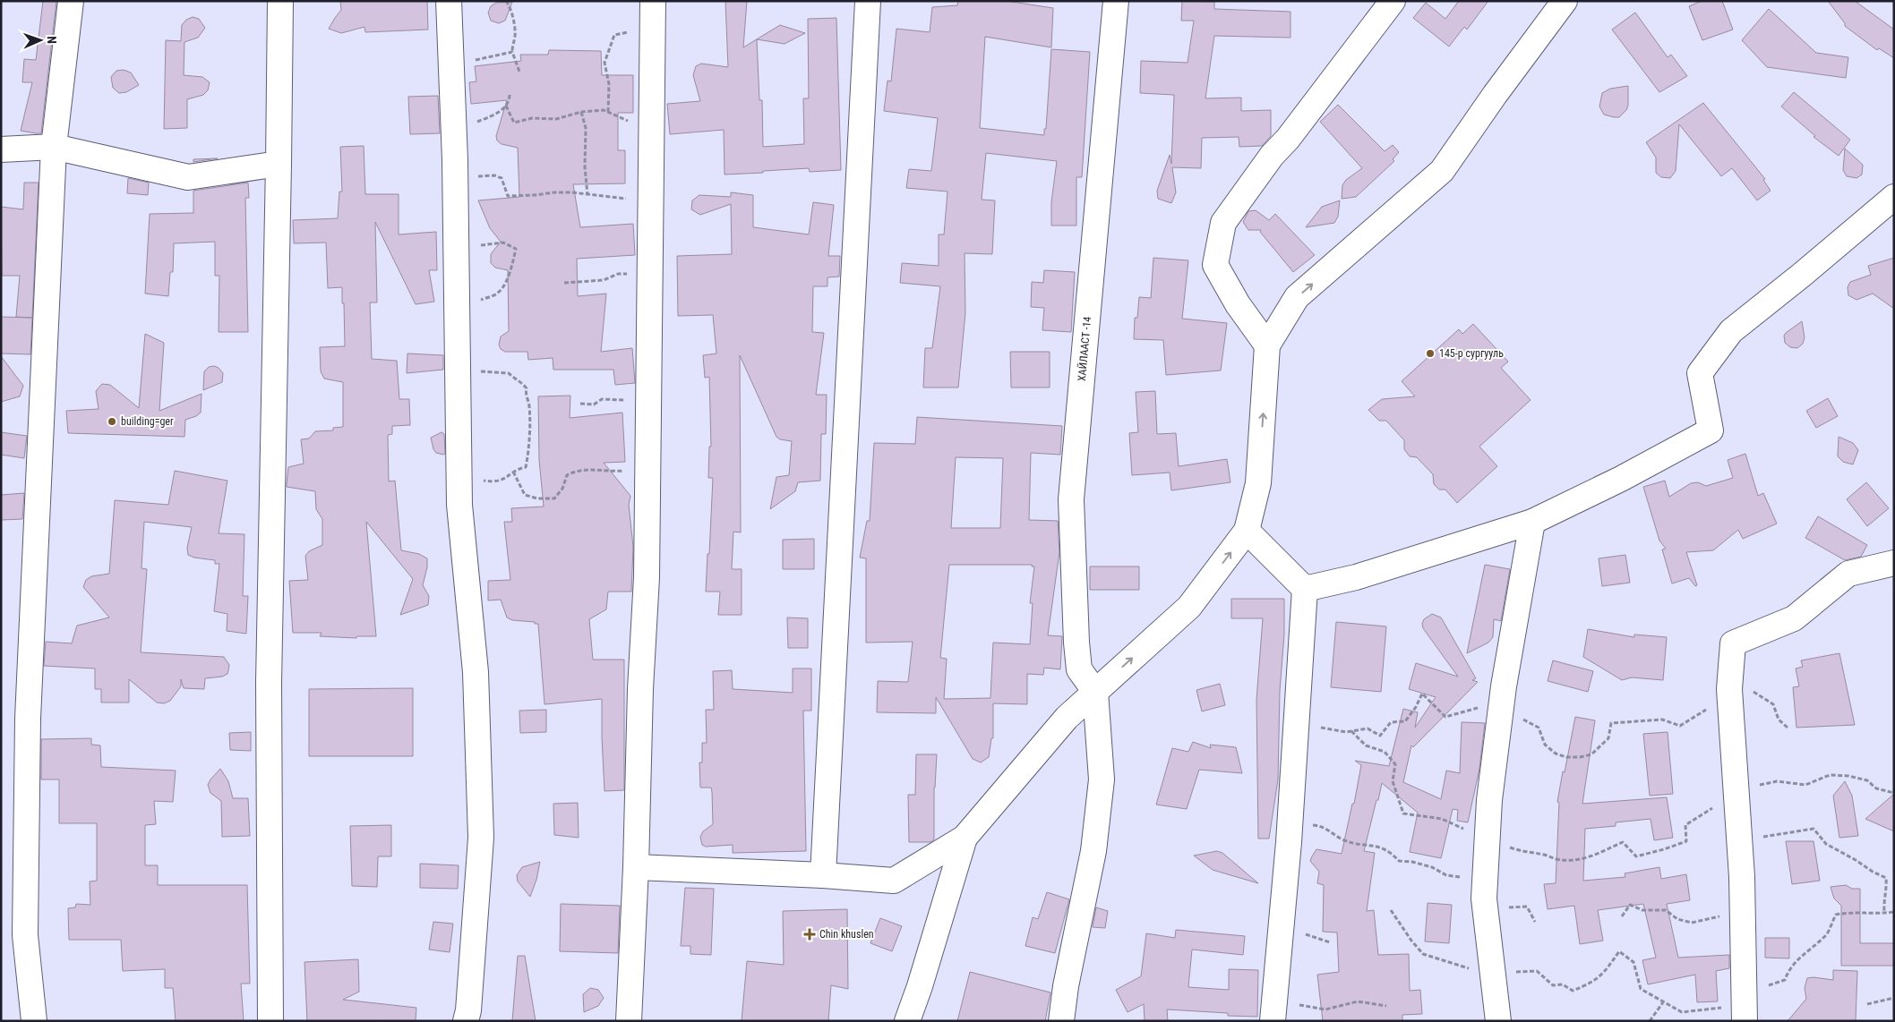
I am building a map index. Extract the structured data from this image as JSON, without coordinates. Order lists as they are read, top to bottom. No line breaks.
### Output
{"streets":{"street":["ХАЙЛААСТ -14"]},"places":{"other":["145-р сургууль","building=ger"],"health":["Chin khuslen"]},"north":"right"}
